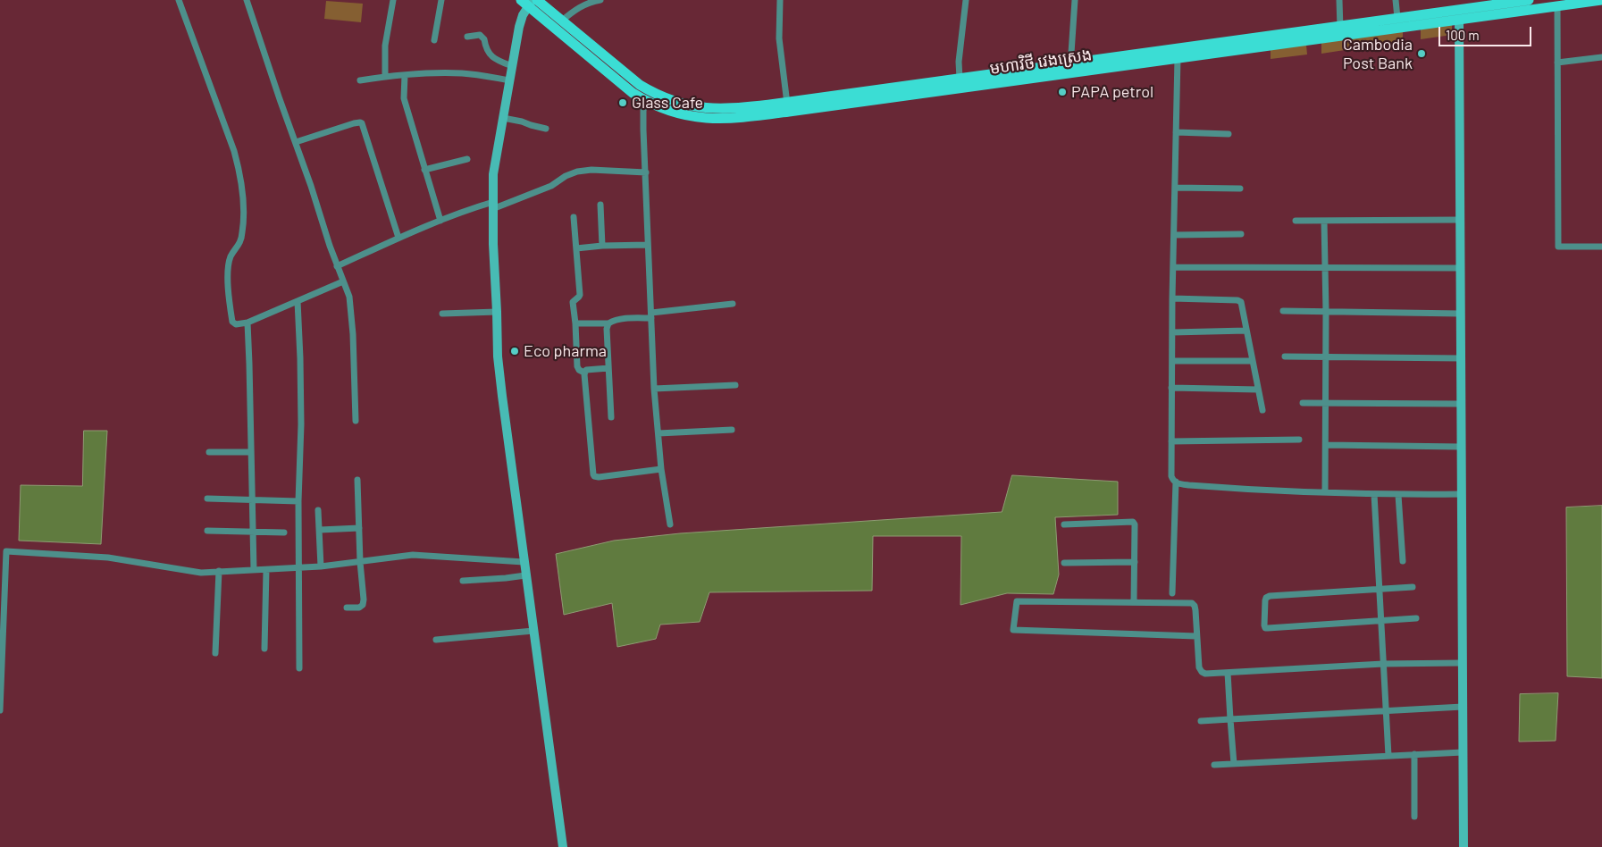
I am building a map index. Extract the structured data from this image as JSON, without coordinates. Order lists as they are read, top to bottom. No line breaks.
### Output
{"streets":{"main road":["មហាវិថី វេងស្រេង"]},"places":["Cambodia Post Bank","PAPA petrol","Glass Cafe","Eco pharma"],"scale_bar":"100 m"}
